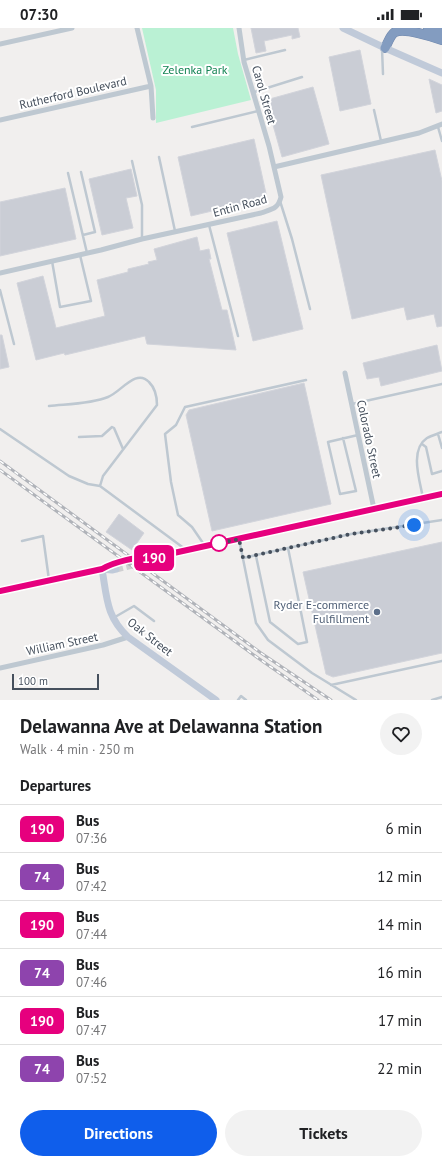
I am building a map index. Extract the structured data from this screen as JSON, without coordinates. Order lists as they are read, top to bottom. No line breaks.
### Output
{"streets":{"street":["Rutherford Boulevard","Carol Street","Entin Road","Colorado Street","Oak Street","William Street"]},"crossings":[["Carol Street","Entin Road"],["Oak Street","William Street"]],"parks":["Zelenka Park"],"places":["Ryder E-commerce Fulfillment"],"lines":["bus line 190"],"scale_bar":"100 m","page":{"status":"07:30","on_map":"190","scale":"100 m","heading":[["Delawanna Ave at Delawanna Station","Walk · 4 min · 250 m"],"Departures"],"list":[{"mark":"190","name":"Bus","note":"07:36","value":"6 min"},{"mark":"74","name":"Bus","note":"07:42","value":"12 min"},{"mark":"190","name":"Bus","note":"07:44","value":"14 min"},{"mark":"74","name":"Bus","note":"07:46","value":"16 min"},{"mark":"190","name":"Bus","note":"07:47","value":"17 min"},{"mark":"74","name":"Bus","note":"07:52","value":"22 min"}],"buttons":["Directions","Tickets"]}}
